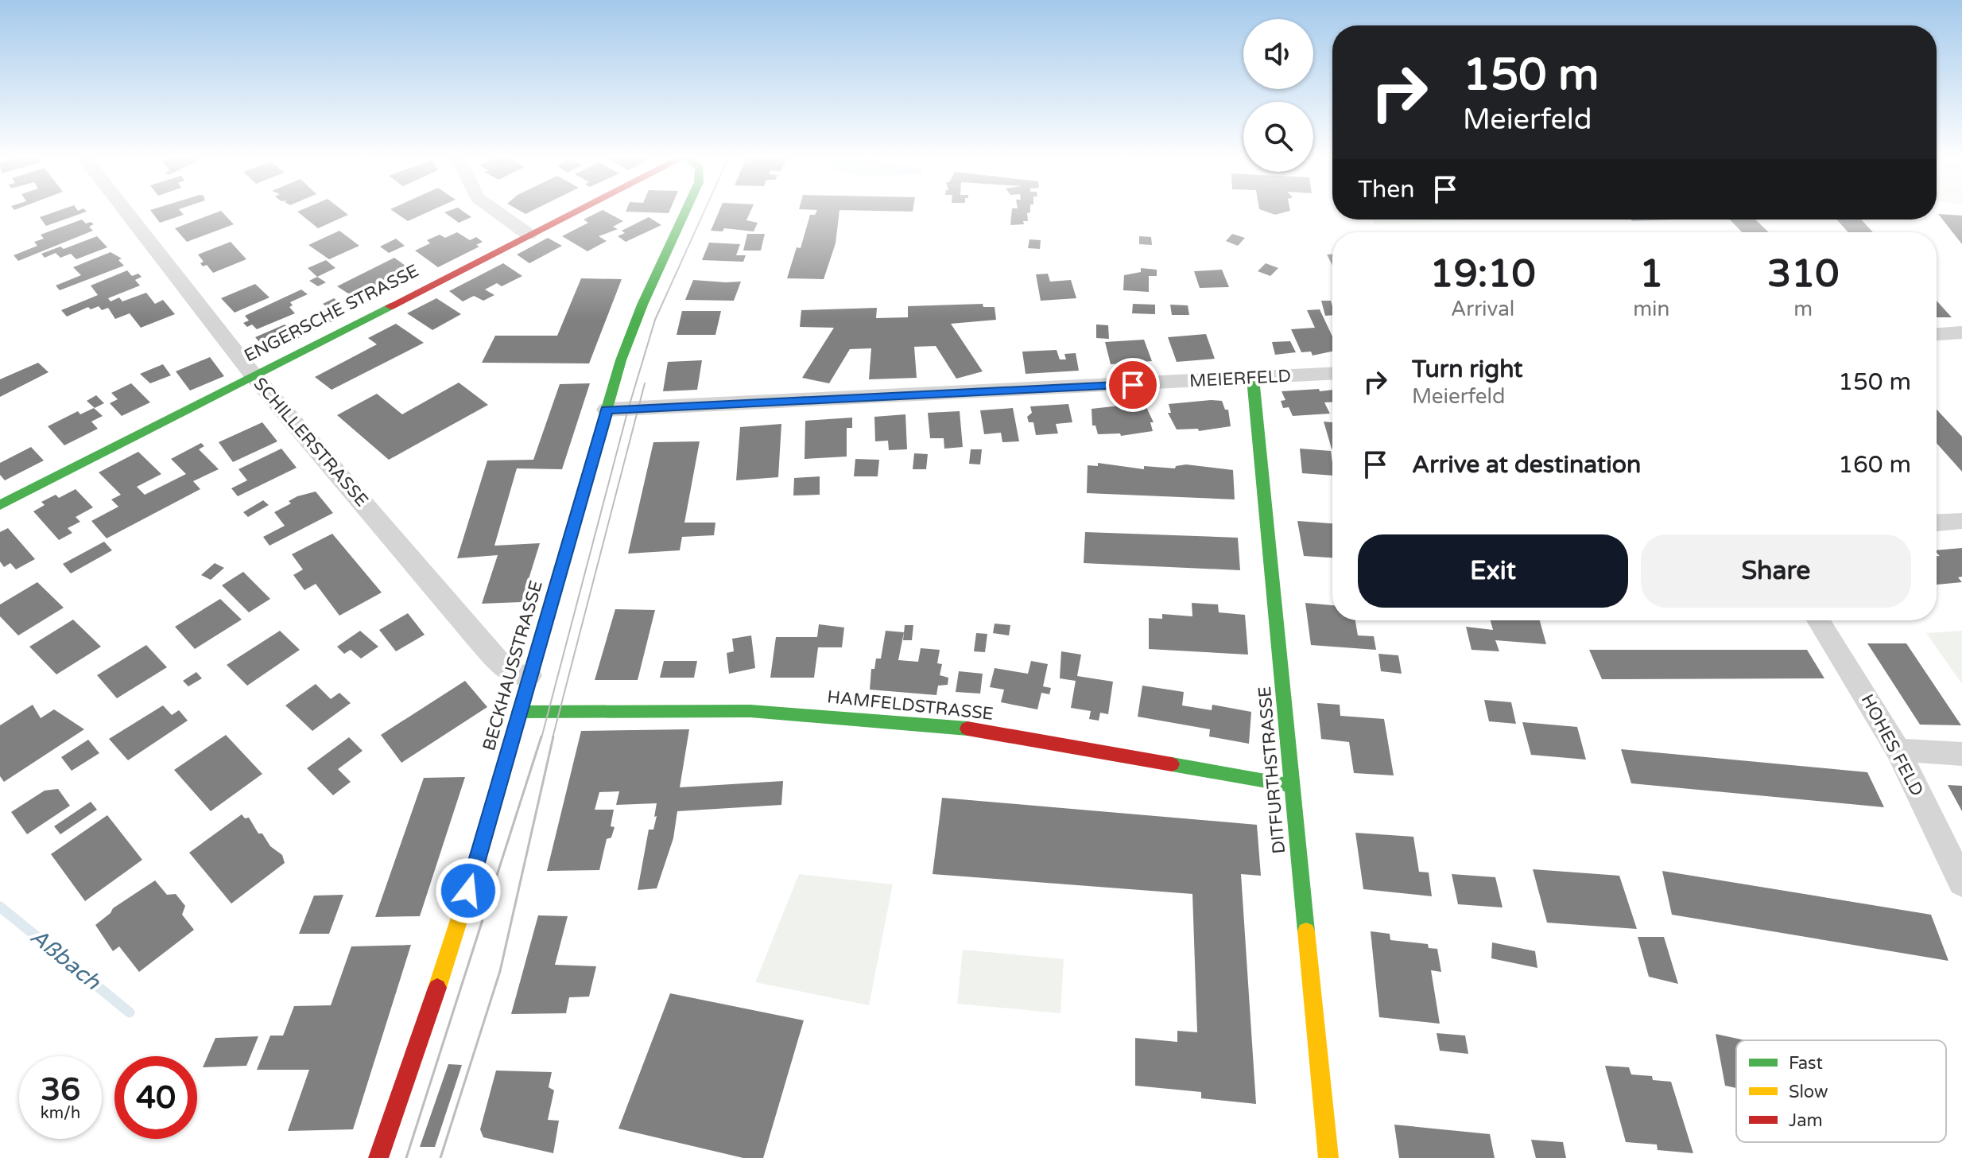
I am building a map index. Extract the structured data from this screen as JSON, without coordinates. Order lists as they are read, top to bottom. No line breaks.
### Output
{"streets":{"street":["ENGERSCHE STRASSE","MEIERFELD","SCHILLERSTRASSE","BECKHAUSSTRASSE","HAMFELDSTRASSE","HOHES FELD","DITFURTHSTRASSE"]},"crossings":[["ENGERSCHE STRASSE","SCHILLERSTRASSE"],["MEIERFELD","BECKHAUSSTRASSE"],["MEIERFELD","DITFURTHSTRASSE"],["SCHILLERSTRASSE","BECKHAUSSTRASSE"],["BECKHAUSSTRASSE","HAMFELDSTRASSE"],["HAMFELDSTRASSE","DITFURTHSTRASSE"]],"water":["Aßbach"],"legend":["Fast","Slow","Jam"],"page":{"turn":["150 m","Meierfeld"],"then":"Then","eta":["19:10","Arrival","1","min","310","m"],"list":[{"name":"Turn right","note":"Meierfeld","value":"150 m"},{"name":"Arrive at destination","value":"160 m"}],"buttons":["Exit","Share"],"speed":"36 km/h","limit":"40"}}
